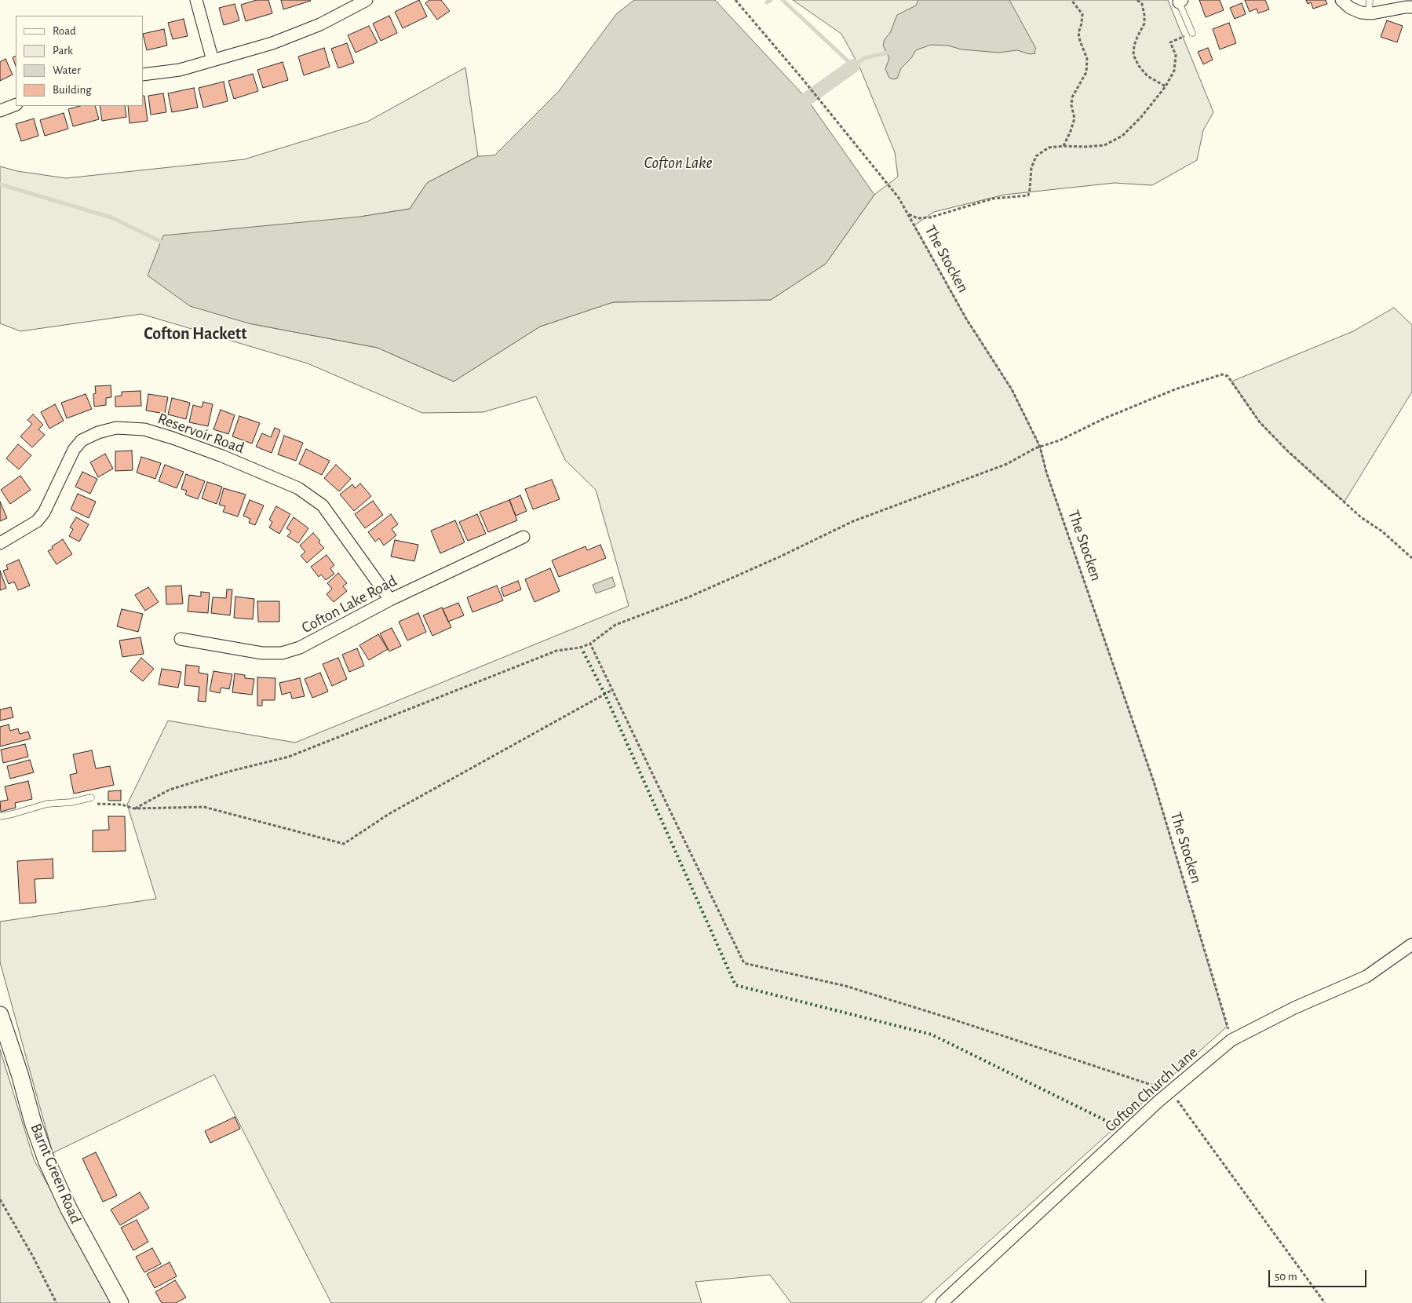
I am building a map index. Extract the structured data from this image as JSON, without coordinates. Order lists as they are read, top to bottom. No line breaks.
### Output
{"streets":{"main road":["Barnt Green Road"],"street":["Reservoir Road","Cofton Lake Road","Cofton Church Lane"],"path":["The Stocken"]},"crossings":[["The Stocken","Cofton Church Lane"],["Reservoir Road","Cofton Lake Road"]],"districts":["Cofton Hackett"],"water":["Cofton Lake"],"legend":["Road","Park","Water","Building"],"scale_bar":"50 m"}
